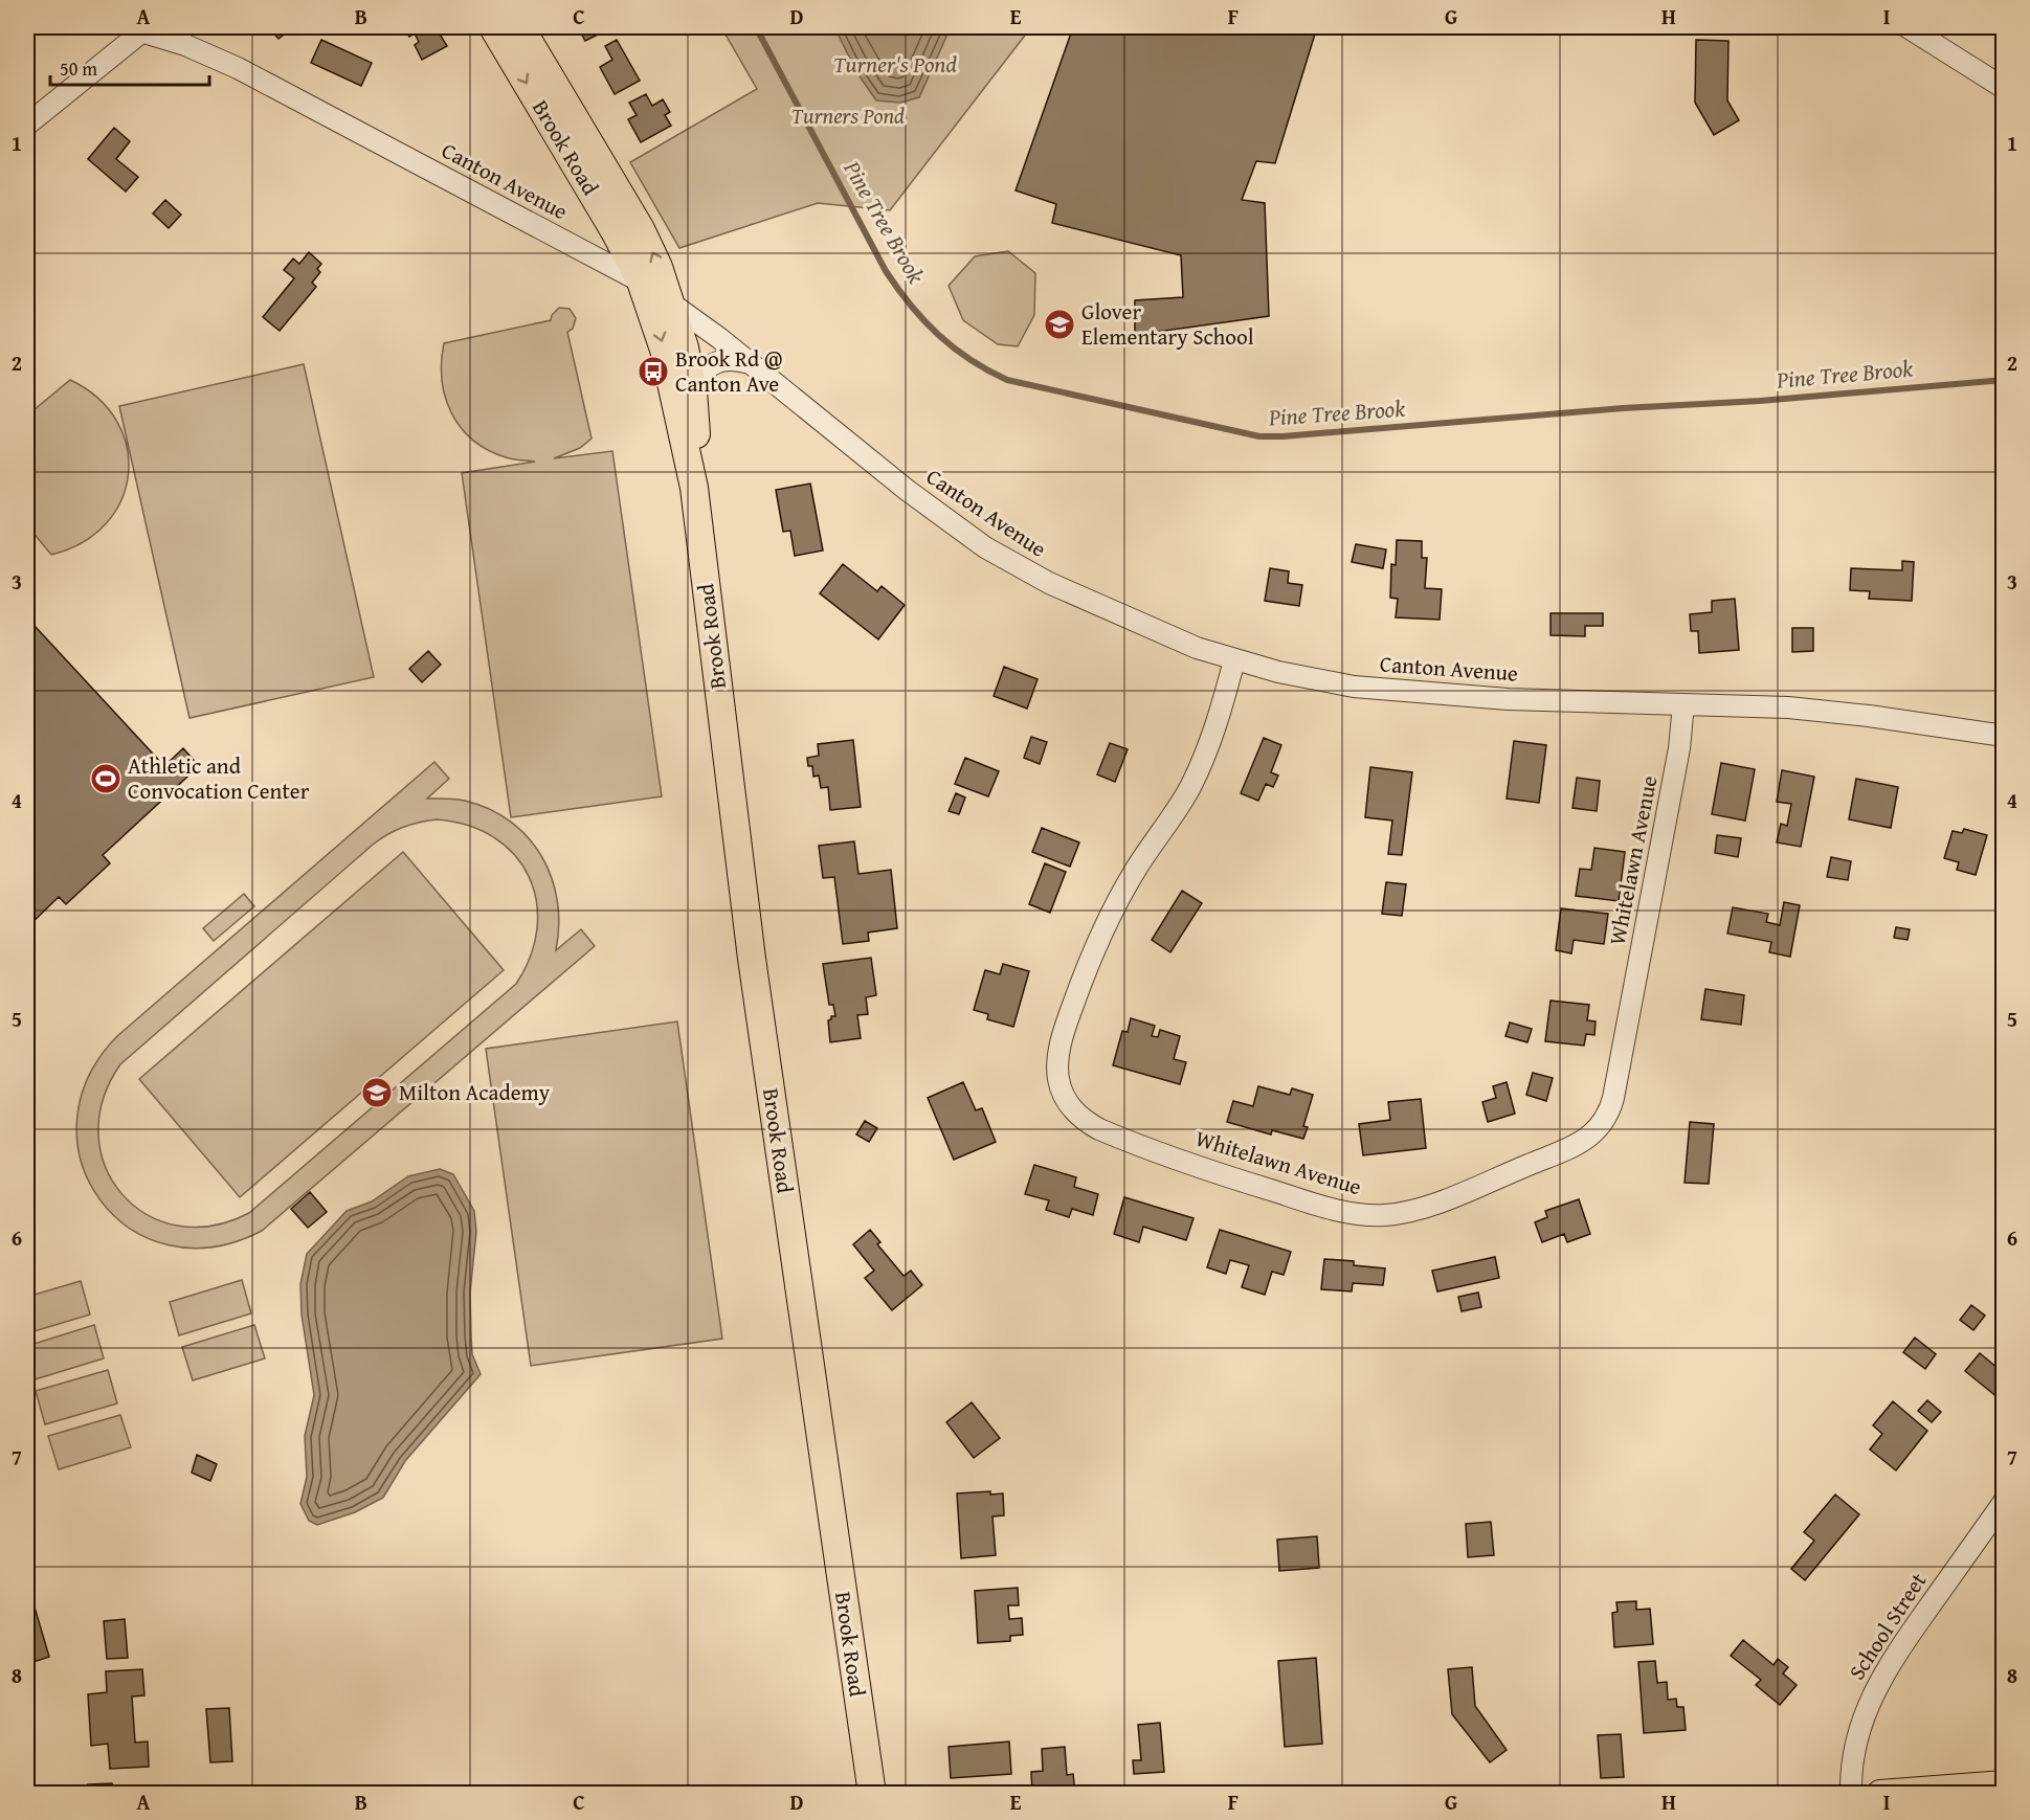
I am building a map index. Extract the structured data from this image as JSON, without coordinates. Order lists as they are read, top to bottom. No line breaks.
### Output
{"streets":{"main road":["Brook Road"],"street":["Canton Avenue","Whitelawn Avenue","School Street"]},"crossings":[["Brook Road","Canton Avenue"],["Canton Avenue","Whitelawn Avenue"]],"water":["Turner's Pond","Pine Tree Brook"],"parks":["Turners Pond"],"places":{"school or university":["Glover Elementary School","Milton Academy"],"bus stop":["Brook Rd @ Canton Ave"],"sports":["Athletic and Convocation Center"]},"scale_bar":"50 m","grid":{"columns":["A","B","C","D","E","F","G","H","I"],"rows":["1","2","3","4","5","6","7","8"]}}
